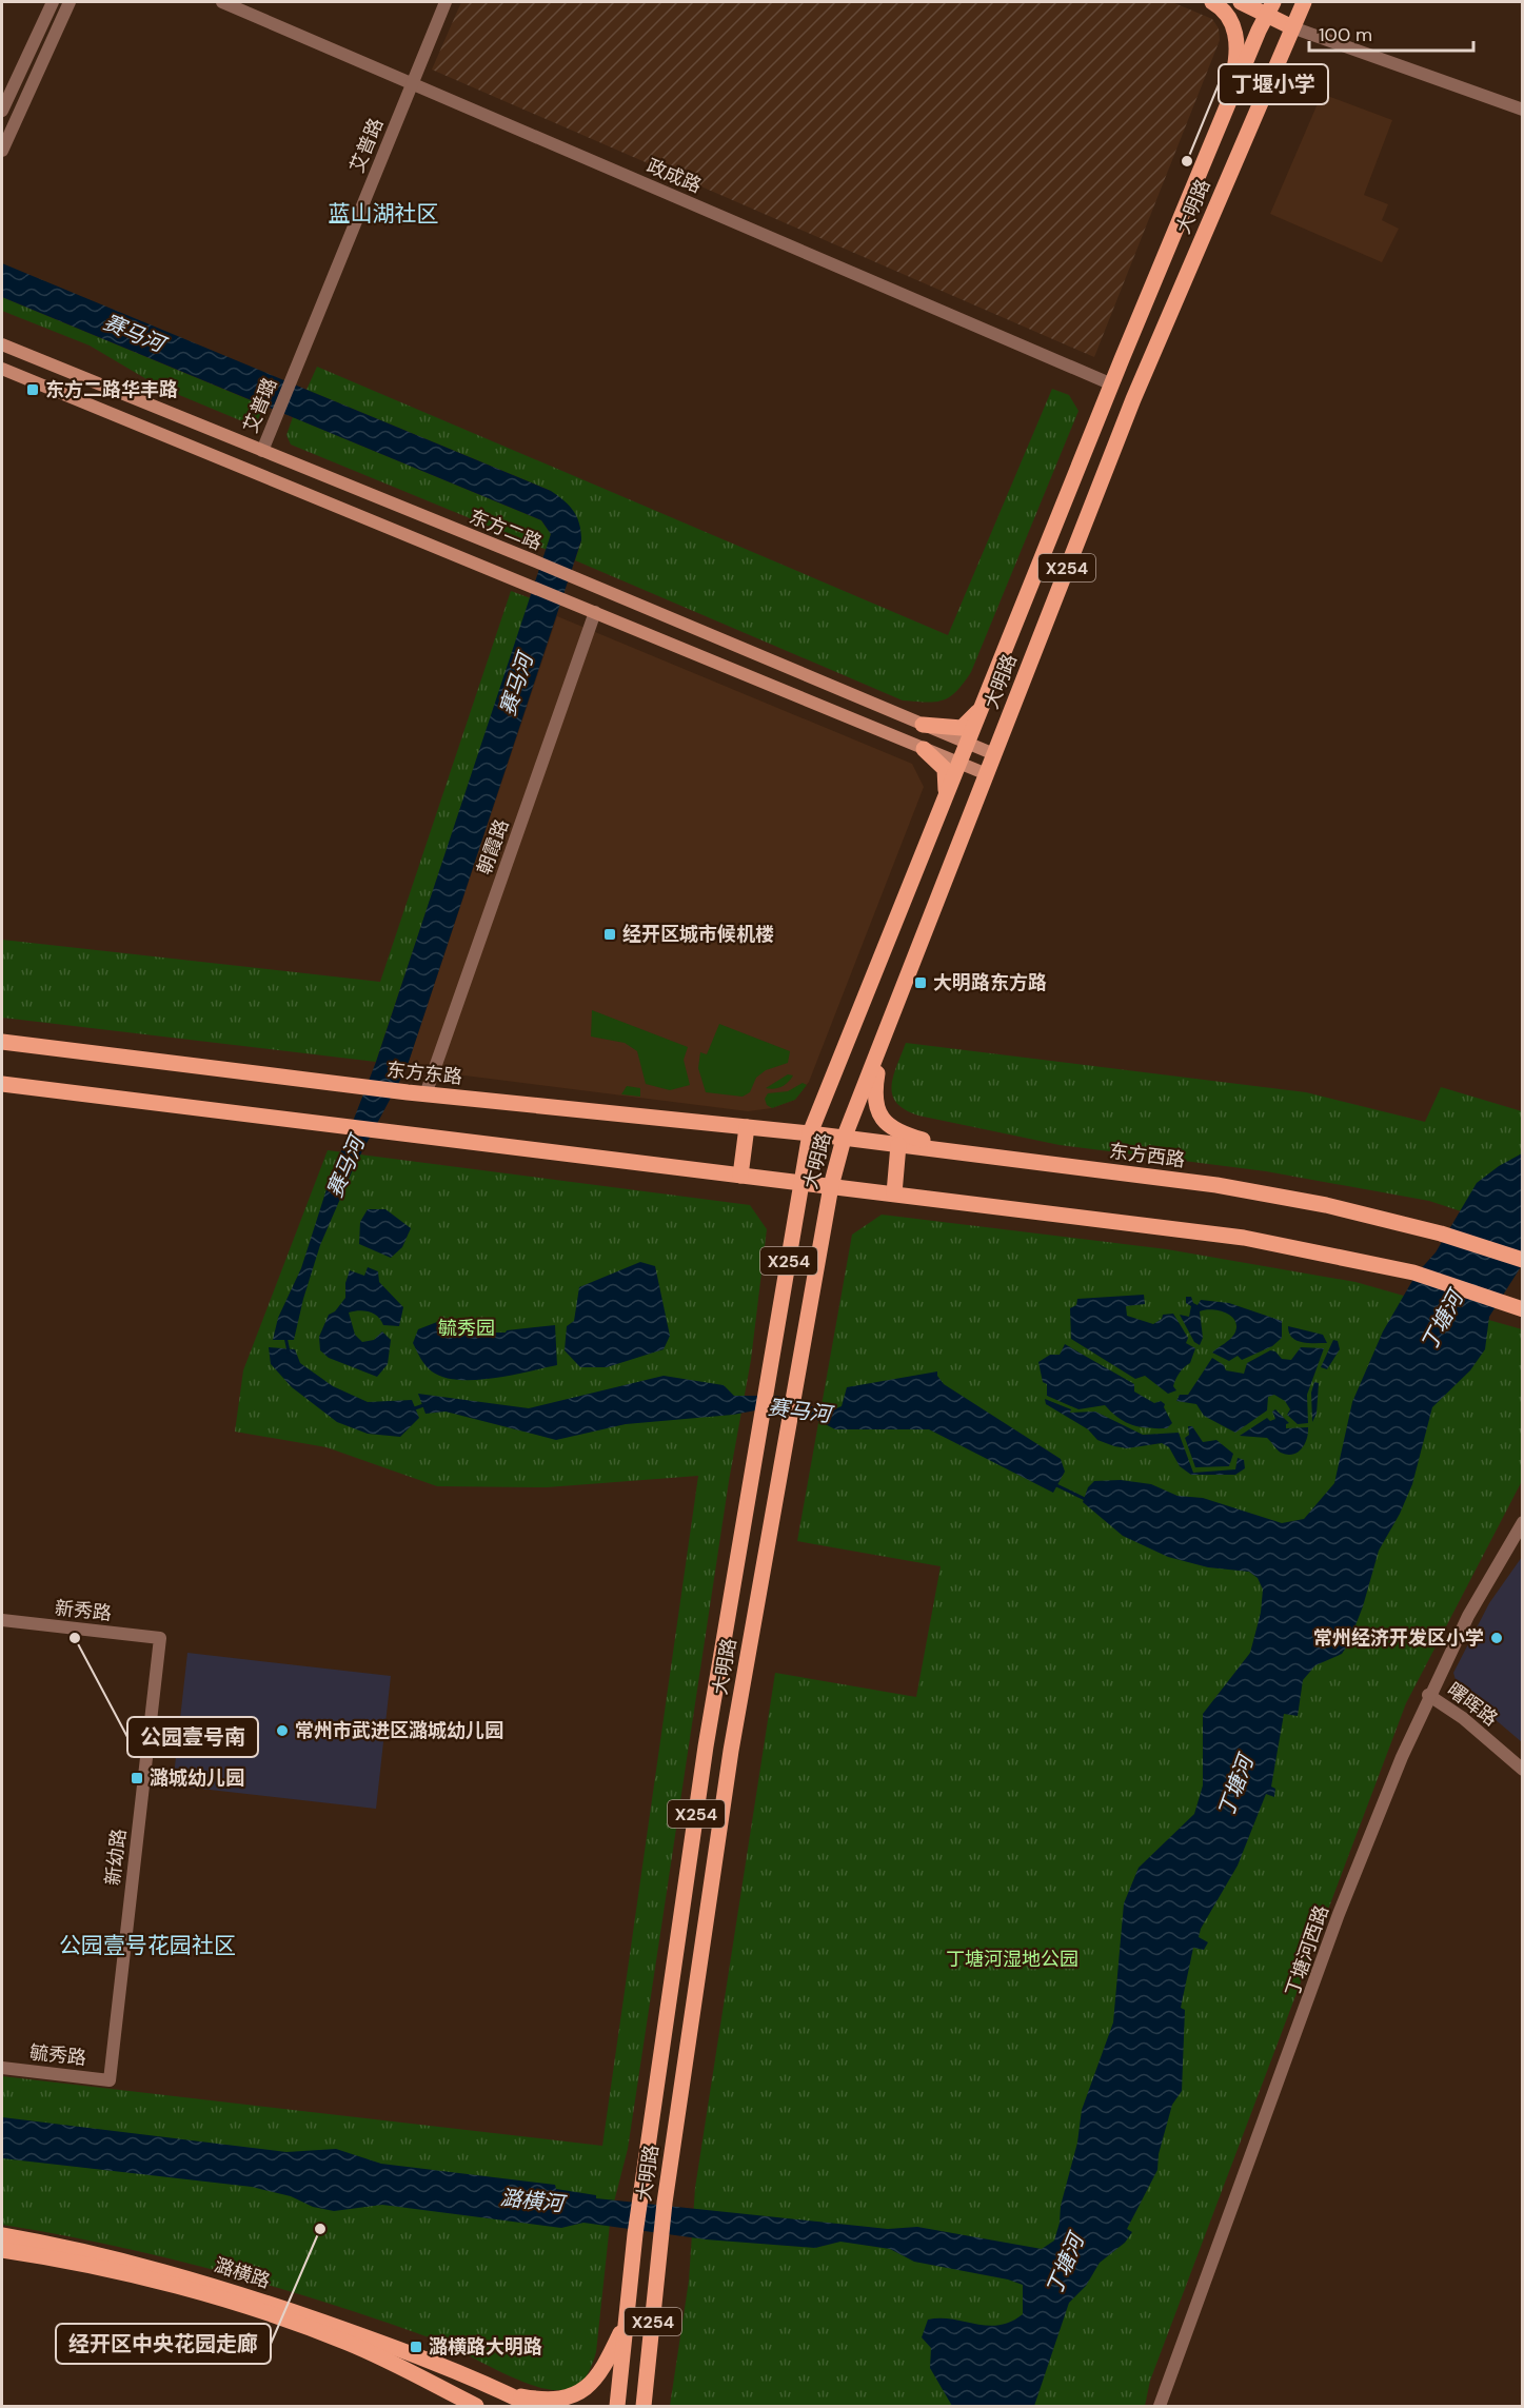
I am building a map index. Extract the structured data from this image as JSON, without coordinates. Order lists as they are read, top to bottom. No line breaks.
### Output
{"streets":{"main road":["大明路","东方二路","X254","东方东路","东方西路","潞横路"],"street":["艾普路","政成路","艾普璐","朝霞路","新秀路","曙晖路","新幼路","丁塘河西路","毓秀路"]},"crossings":[["艾普路","政成路"],["艾普路","艾普璐"],["政成路","大明路"],["大明路","东方二路"],["大明路","东方东路"],["大明路","东方西路"],["艾普璐","东方二路"],["朝霞路","东方东路"],["东方东路","东方西路"],["新秀路","新幼路"],["曙晖路","丁塘河西路"],["新幼路","毓秀路"]],"districts":["蓝山湖社区","公园壹号花园社区"],"water":["赛马河","丁塘河","潞横河"],"parks":["毓秀园","丁塘河湿地公园"],"places":{"other":["丁堰小学","公园壹号南","常州经济开发区小学","常州市武进区潞城幼儿园","经开区中央花园走廊"],"transit":["东方二路华丰路","经开区城市候机楼","大明路东方路","潞城幼儿园","潞横路大明路"]},"scale_bar":"100 m"}
